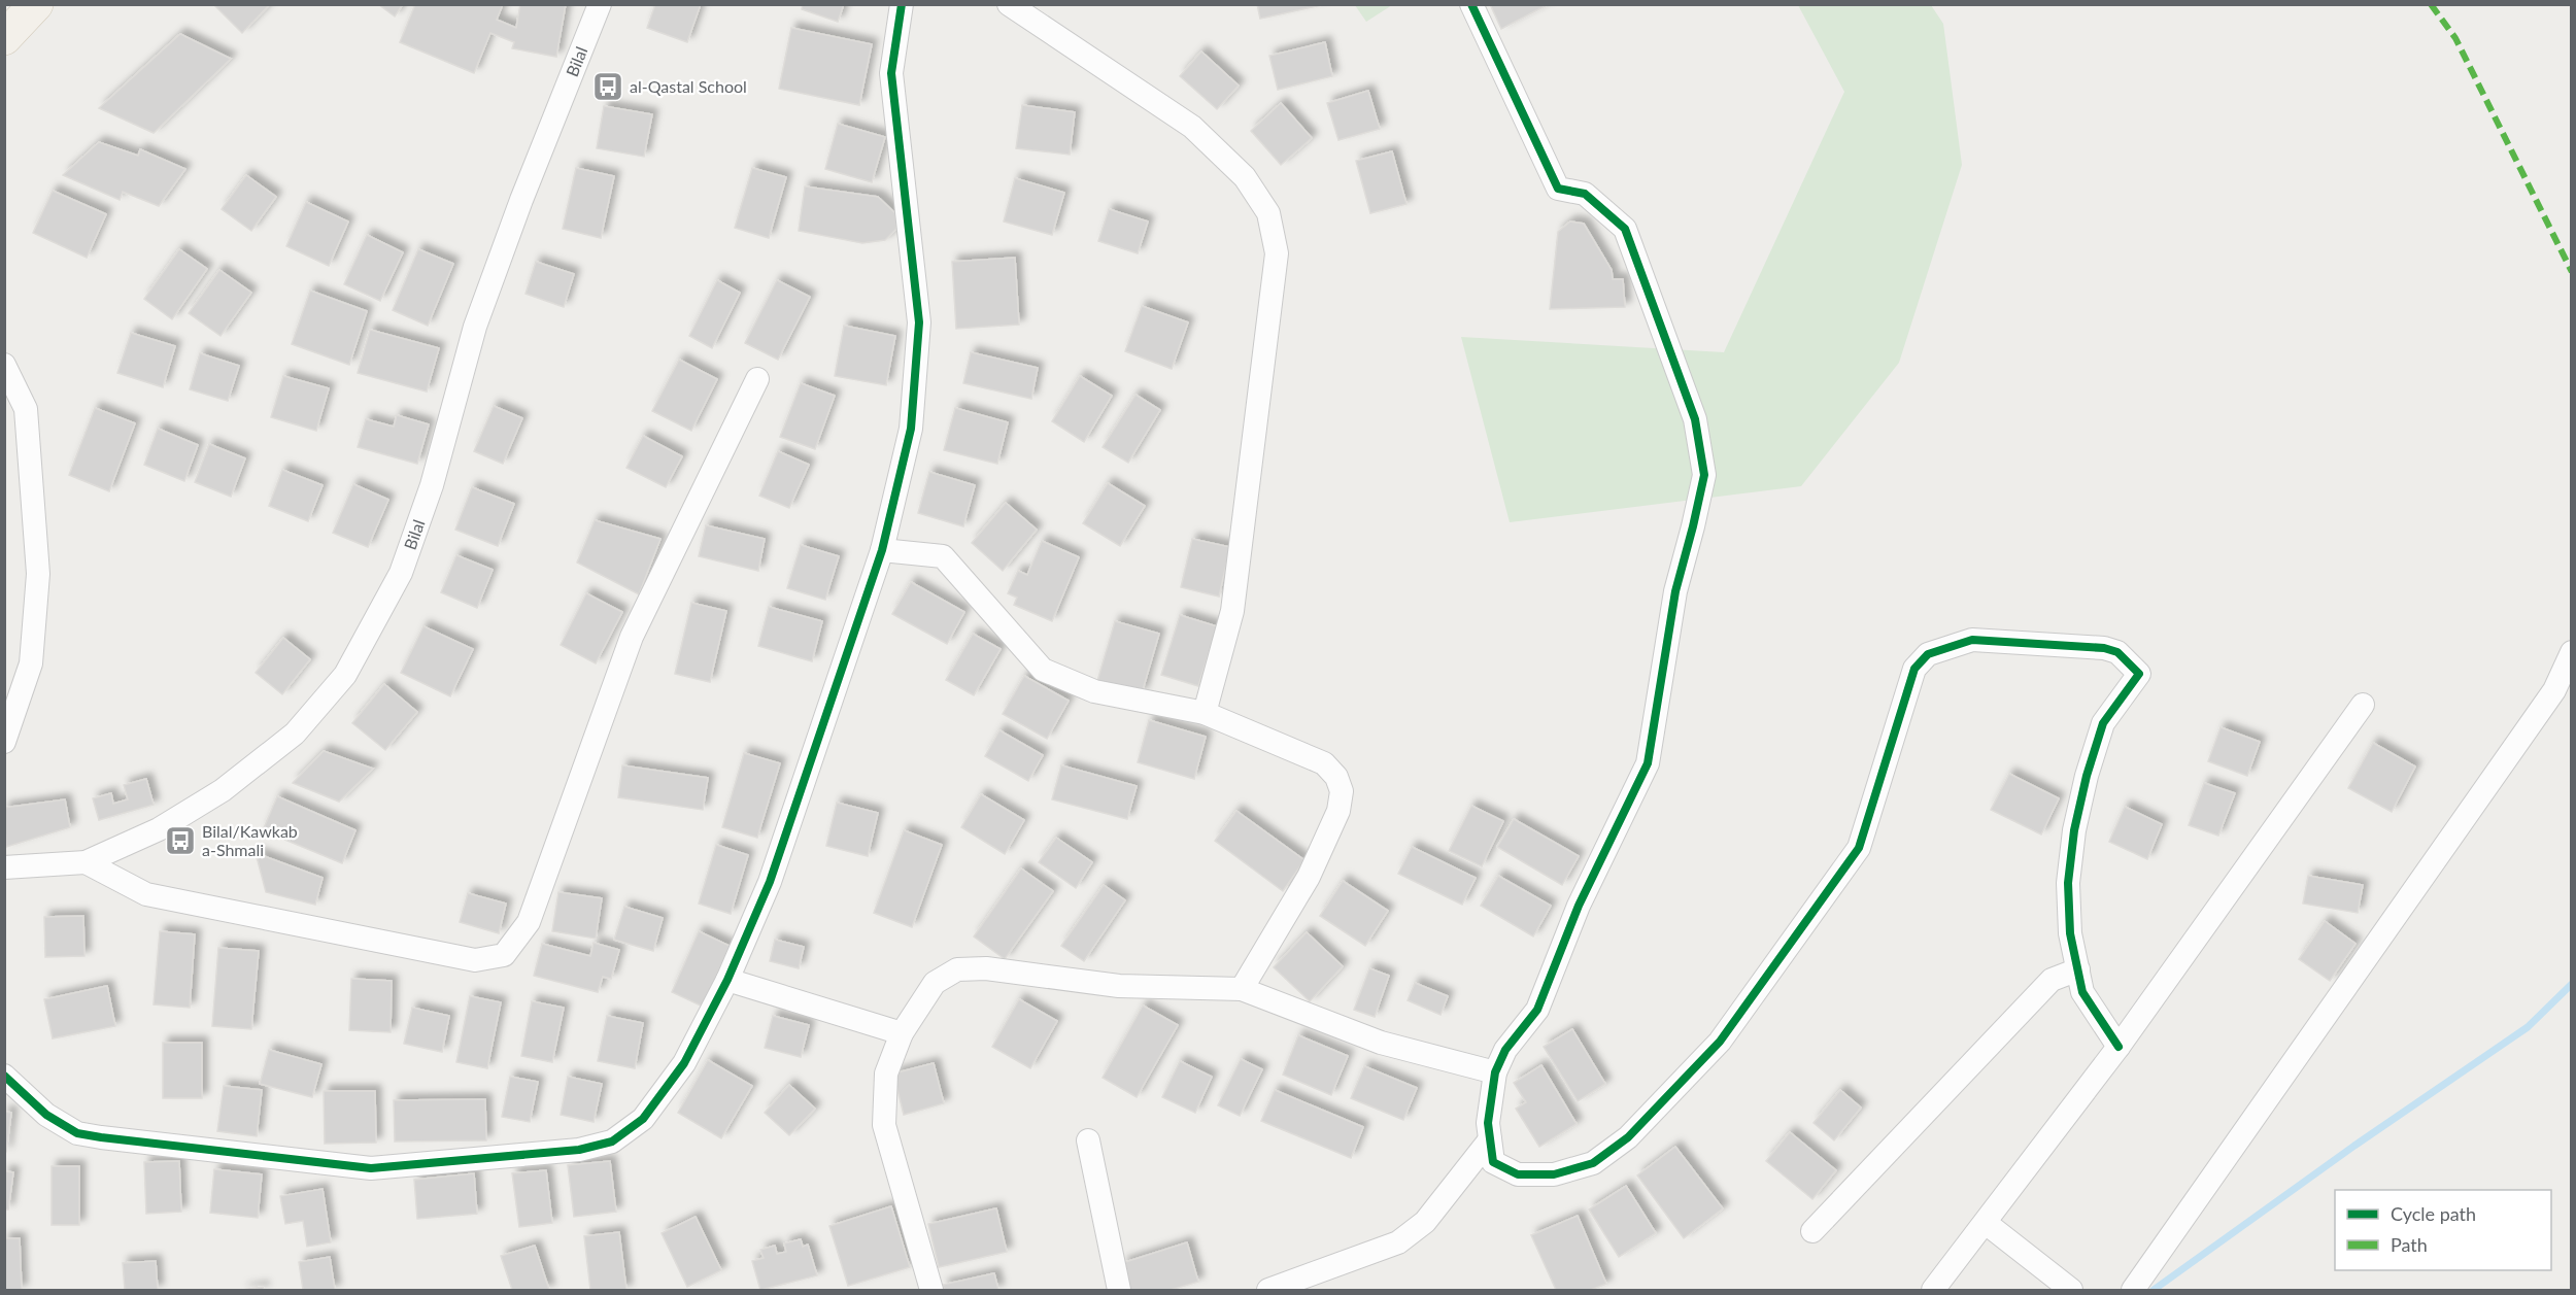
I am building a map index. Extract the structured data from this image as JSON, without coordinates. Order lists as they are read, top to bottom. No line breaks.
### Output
{"streets":{"street":["Bilal"]},"places":{"bus stop":["al-Qastal School","Bilal/Kawkab a-Shmali"]},"legend":["Cycle path","Path"]}
